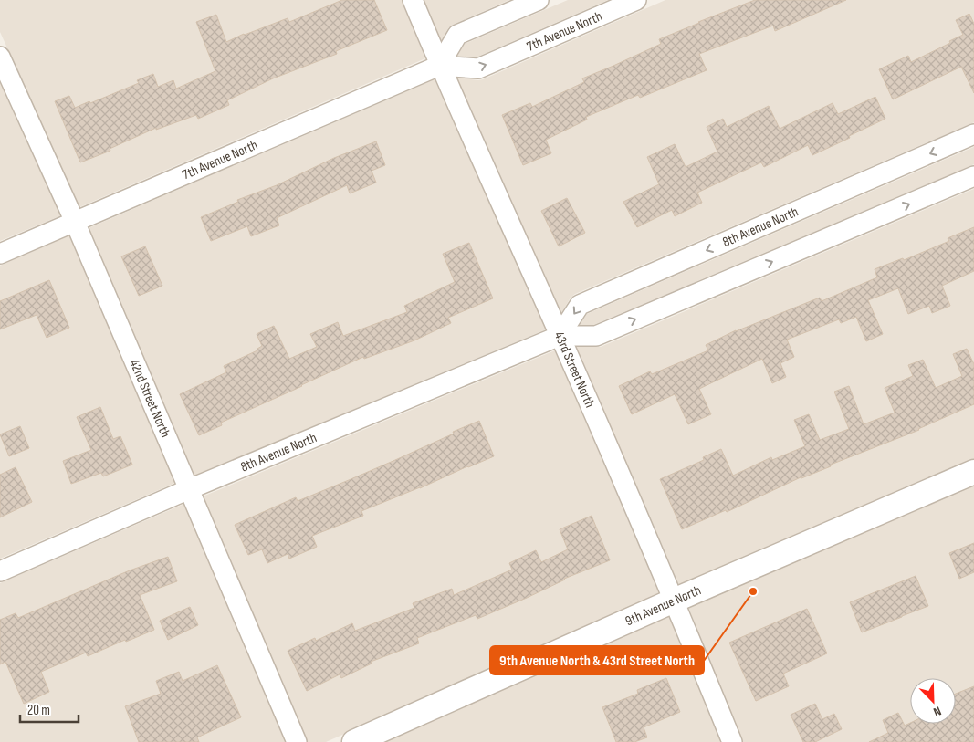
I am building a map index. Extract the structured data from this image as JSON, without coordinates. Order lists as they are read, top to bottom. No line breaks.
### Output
{"streets":{"street":["7th Avenue North","8th Avenue North","43rd Street North","42nd Street North","9th Avenue North"]},"crossings":[["7th Avenue North","43rd Street North"],["7th Avenue North","42nd Street North"],["8th Avenue North","43rd Street North"],["8th Avenue North","42nd Street North"],["43rd Street North","9th Avenue North"]],"places":["9th Avenue North & 43rd Street North"],"scale_bar":"20 m","north":"bottom right"}
